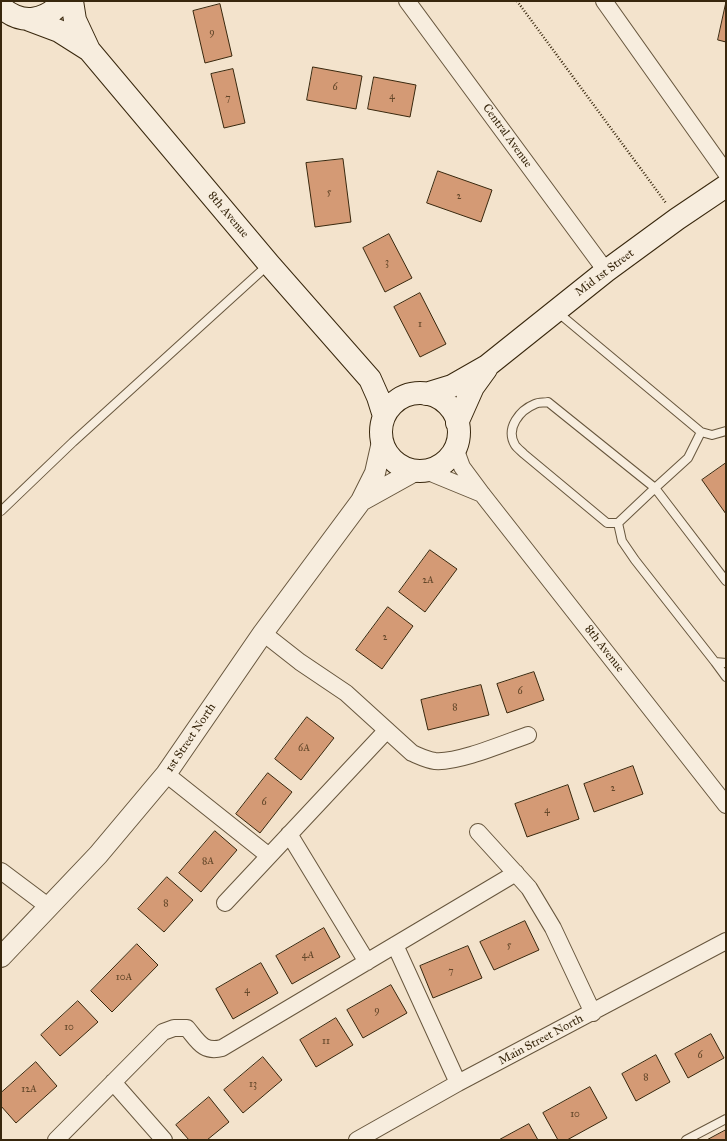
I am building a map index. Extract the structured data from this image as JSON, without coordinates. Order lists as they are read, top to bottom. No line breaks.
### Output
{"streets":{"main road":["8th Avenue","Mid 1st Street"],"street":["Central Avenue","1st Street North","Main Street North"]},"crossings":[["Central Avenue","Mid 1st Street"],["8th Avenue","Mid 1st Street"],["8th Avenue","1st Street North"],["Mid 1st Street","1st Street North"]],"house_numbers":["9","6","4","7","5","2","3","1","2A","2","6","8","6A","2","6","4","8A","8","5","4A","7","10A","4","9","10","11","6","8","13","12A","10"]}
